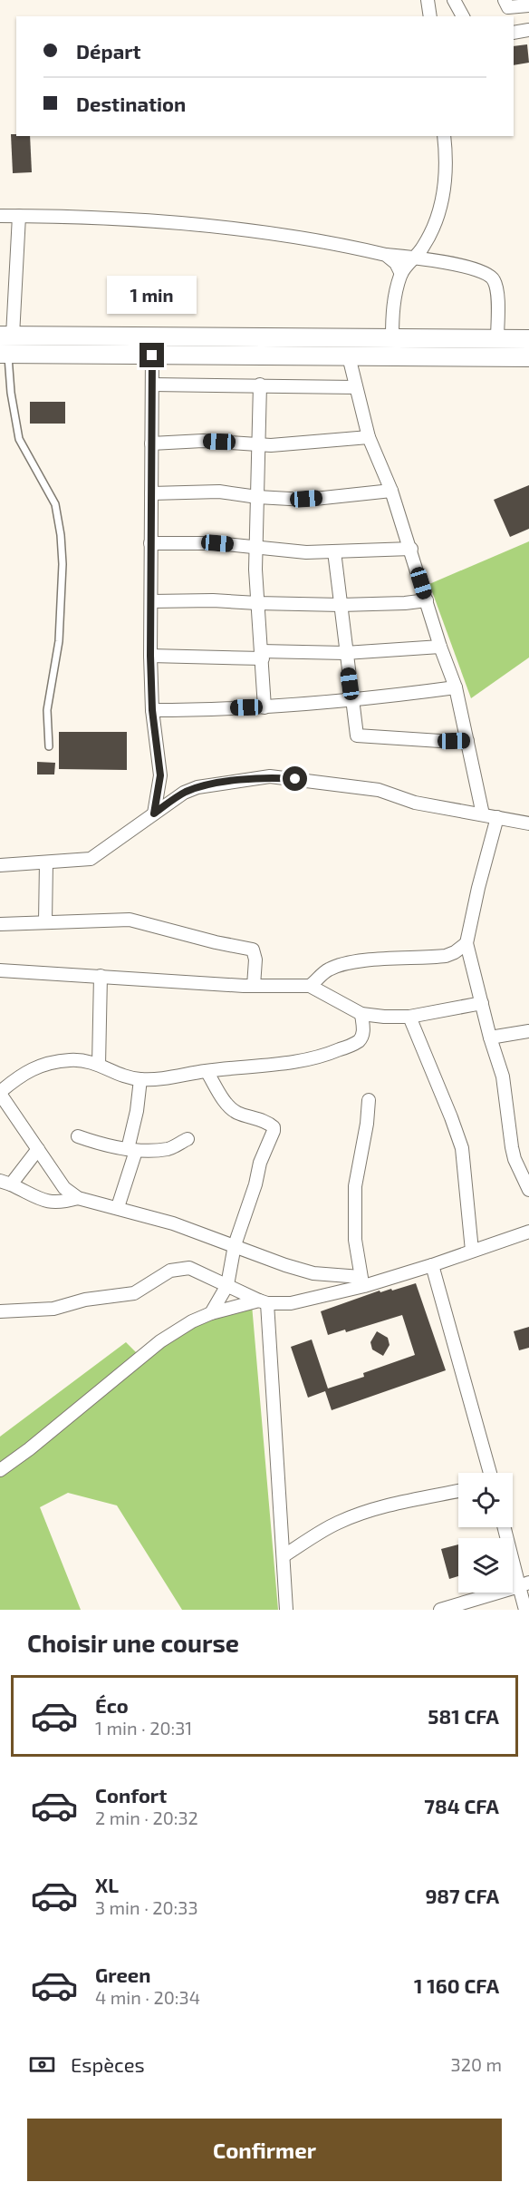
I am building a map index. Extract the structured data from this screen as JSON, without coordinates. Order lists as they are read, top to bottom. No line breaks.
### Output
{"page":{"banner":["Départ","Destination"],"bubble":"1 min","heading":"Choisir une course","list":[{"name":"Éco","note":"1 min · 20:31","value":"581 CFA"},{"name":"Confort","note":"2 min · 20:32","value":"784 CFA"},{"name":"XL","note":"3 min · 20:33","value":"987 CFA"},{"name":"Green","note":"4 min · 20:34","value":"1 160 CFA"}],"pay":["Espèces","320 m"],"buttons":"Confirmer"}}
